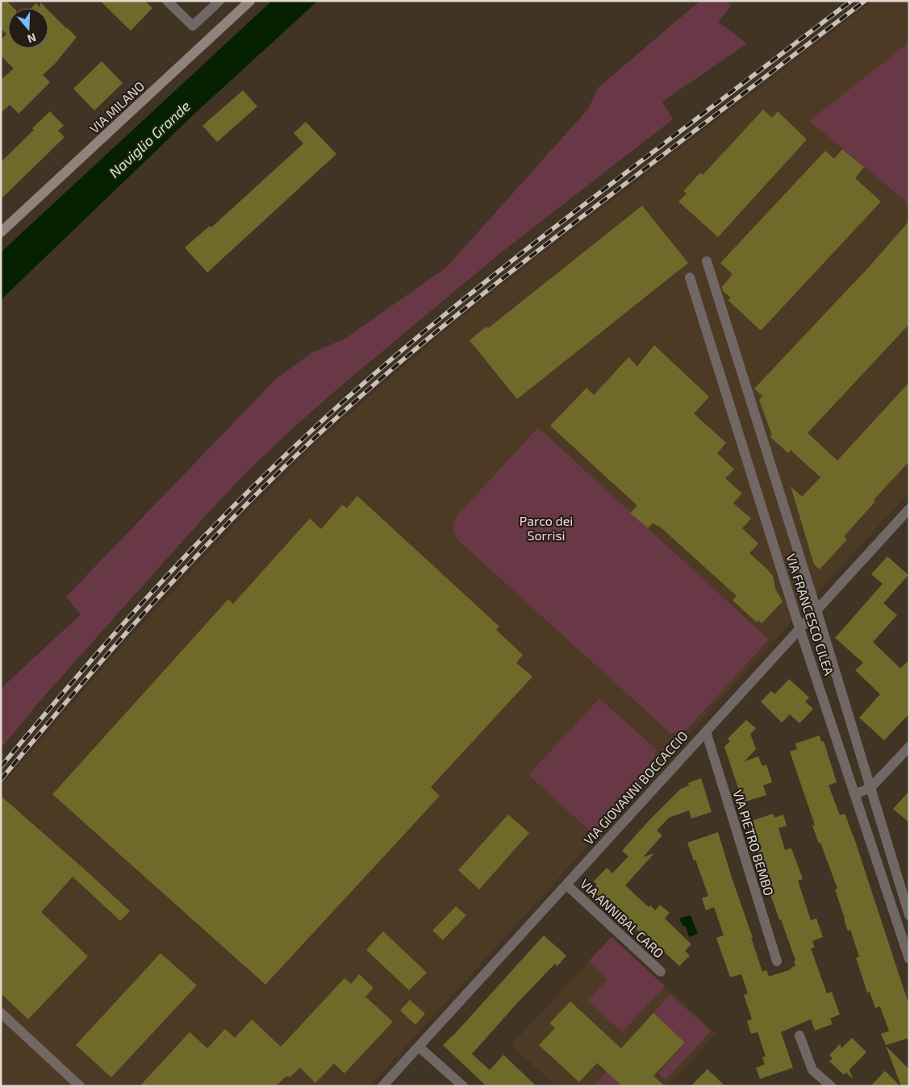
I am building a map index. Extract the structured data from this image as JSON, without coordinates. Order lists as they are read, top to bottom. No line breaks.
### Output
{"streets":{"main road":["VIA MILANO"],"street":["VIA FRANCESCO CILEA","VIA GIOVANNI BOCCACCIO","VIA PIETRO BEMBO","VIA ANNIBAL CARO"]},"crossings":[["VIA FRANCESCO CILEA","VIA GIOVANNI BOCCACCIO"],["VIA GIOVANNI BOCCACCIO","VIA PIETRO BEMBO"],["VIA GIOVANNI BOCCACCIO","VIA ANNIBAL CARO"]],"water":["Naviglio Grande"],"parks":["Parco dei Sorrisi"],"north":"bottom"}
